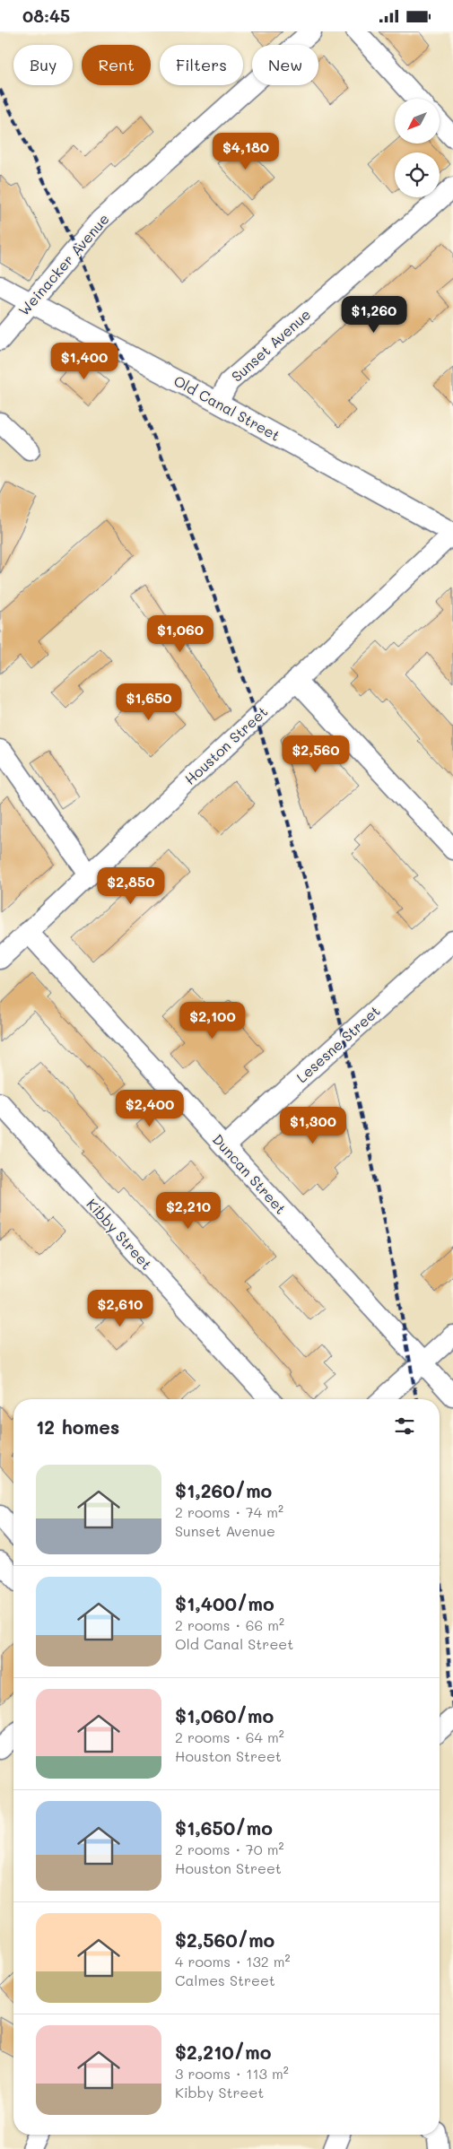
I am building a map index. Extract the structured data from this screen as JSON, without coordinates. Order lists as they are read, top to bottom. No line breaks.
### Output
{"streets":{"street":["Weinacker Avenue","Sunset Avenue","Old Canal Street","Houston Street","Lesesne Street","Duncan Street","Kibby Street"]},"crossings":[["Weinacker Avenue","Old Canal Street"],["Sunset Avenue","Old Canal Street"],["Old Canal Street","Houston Street"],["Houston Street","Duncan Street"],["Lesesne Street","Duncan Street"]],"north":"bottom left","page":{"status":"08:45","chip":["Buy","Rent","Filters","New"],"price":["$4,180","$1,260","$1,400","$1,060","$1,650","$2,560","$2,850","$2,100","$2,400","$1,300","$2,210","$2,610"],"heading":"12 homes","list":[{"name":"$1,260/mo","note":"2 rooms · 74 m² · Sunset Avenue"},{"name":"$1,400/mo","note":"2 rooms · 66 m² · Old Canal Street"},{"name":"$1,060/mo","note":"2 rooms · 64 m² · Houston Street"},{"name":"$1,650/mo","note":"2 rooms · 70 m² · Houston Street"},{"name":"$2,560/mo","note":"4 rooms · 132 m² · Calmes Street"},{"name":"$2,210/mo","note":"3 rooms · 113 m² · Kibby Street"}]}}
